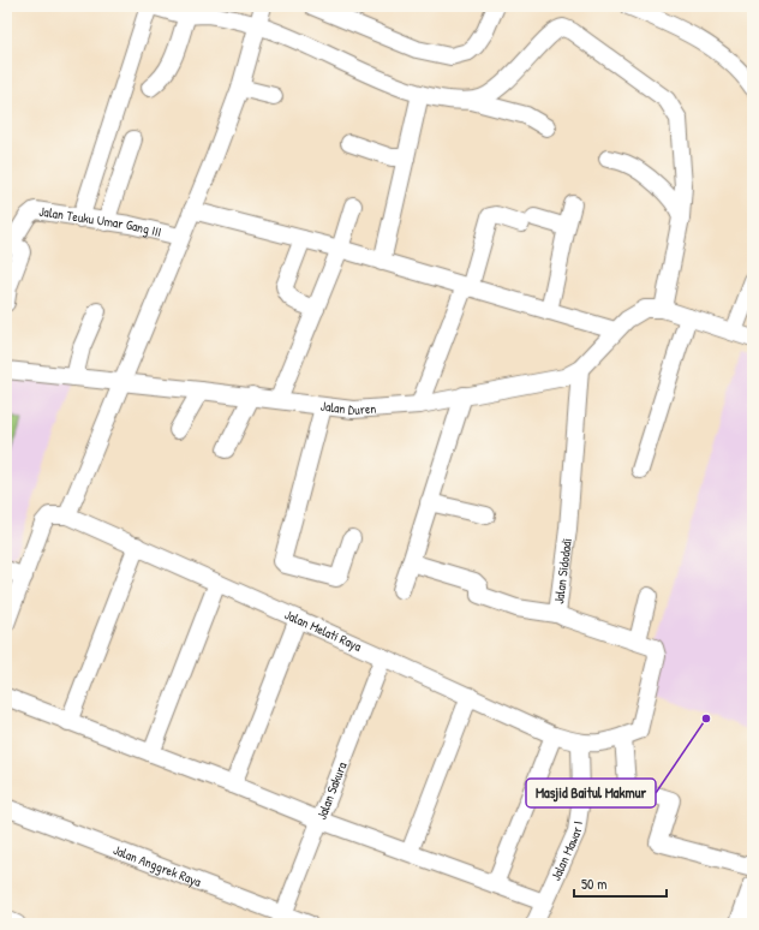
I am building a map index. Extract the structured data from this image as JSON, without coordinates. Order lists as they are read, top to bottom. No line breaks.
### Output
{"streets":{"street":["Jalan Teuku Umar Gang III","Jalan Duren","Jalan Sidodadi","Jalan Melati Raya","Jalan Sakura","Jalan Mawar I","Jalan Anggrek Raya"]},"crossings":[["Jalan Duren","Jalan Sidodadi"],["Jalan Melati Raya","Jalan Sakura"],["Jalan Melati Raya","Jalan Mawar I"],["Jalan Sakura","Jalan Anggrek Raya"]],"places":["Masjid Baitul Makmur"],"scale_bar":"50 m"}
